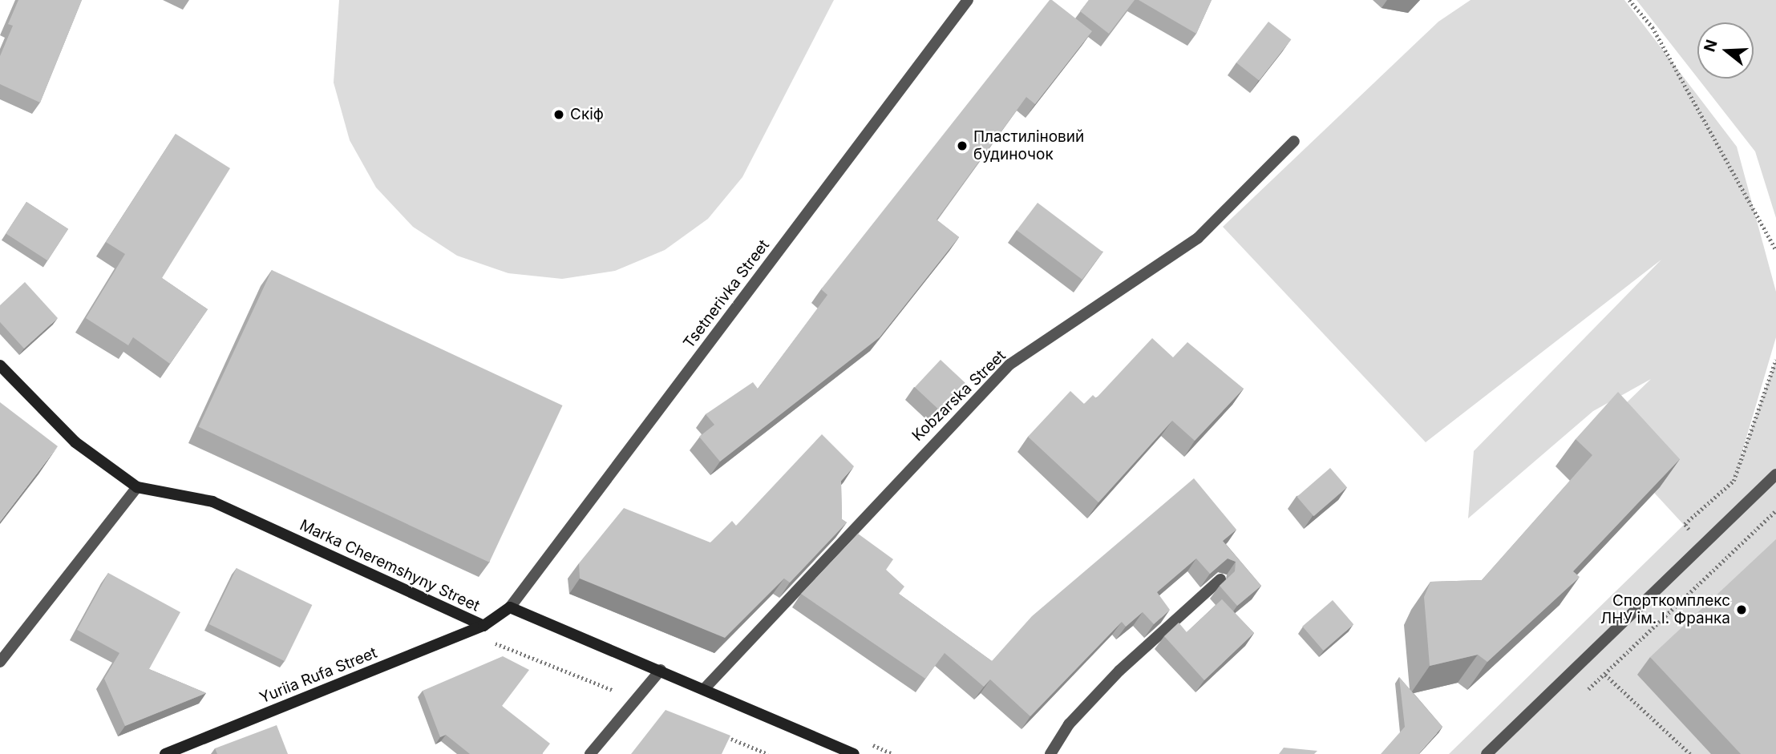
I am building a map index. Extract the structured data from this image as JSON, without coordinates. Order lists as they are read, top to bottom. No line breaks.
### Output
{"streets":{"street":["Tsetnerivka Street","Kobzarska Street","Marka Cheremshyny Street","Yuriia Rufa Street"]},"crossings":[["Tsetnerivka Street","Marka Cheremshyny Street"],["Marka Cheremshyny Street","Yuriia Rufa Street"]],"places":["Скіф","Пластиліновий будиночок","Спорткомплекс ЛНУ ім. І. Франка"],"north":"left"}
